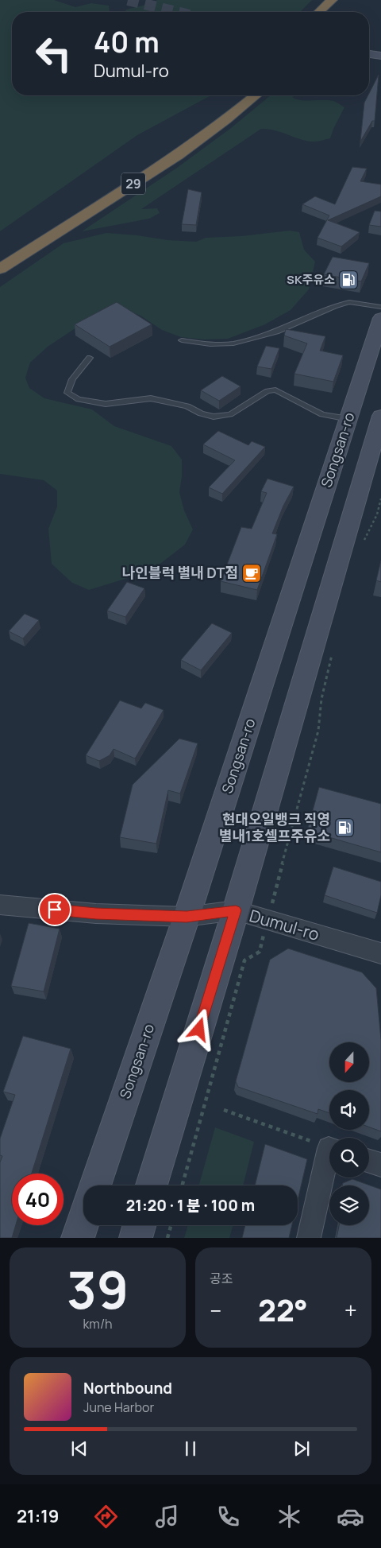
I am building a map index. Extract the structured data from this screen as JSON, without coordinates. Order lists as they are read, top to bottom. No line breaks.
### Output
{"streets":{"highway":["29"],"street":["Songsan-ro","Dumul-ro"]},"crossings":[["Songsan-ro","Dumul-ro"]],"places":{"fuel station":["SK주유소","현대오일뱅크 직영 별내1호셀프주유소"],"cafe":["나인블럭 별내 DT점"]},"north":"bottom","page":{"turn":["40 m","Dumul-ro"],"limit":"40","trip":"21:20 · 1 분 · 100 m","tile":[["39","km/h"],"공조"],"heat":["−","22°","+"],"song":["Northbound","June Harbor"],"tabs":"21:19"}}
